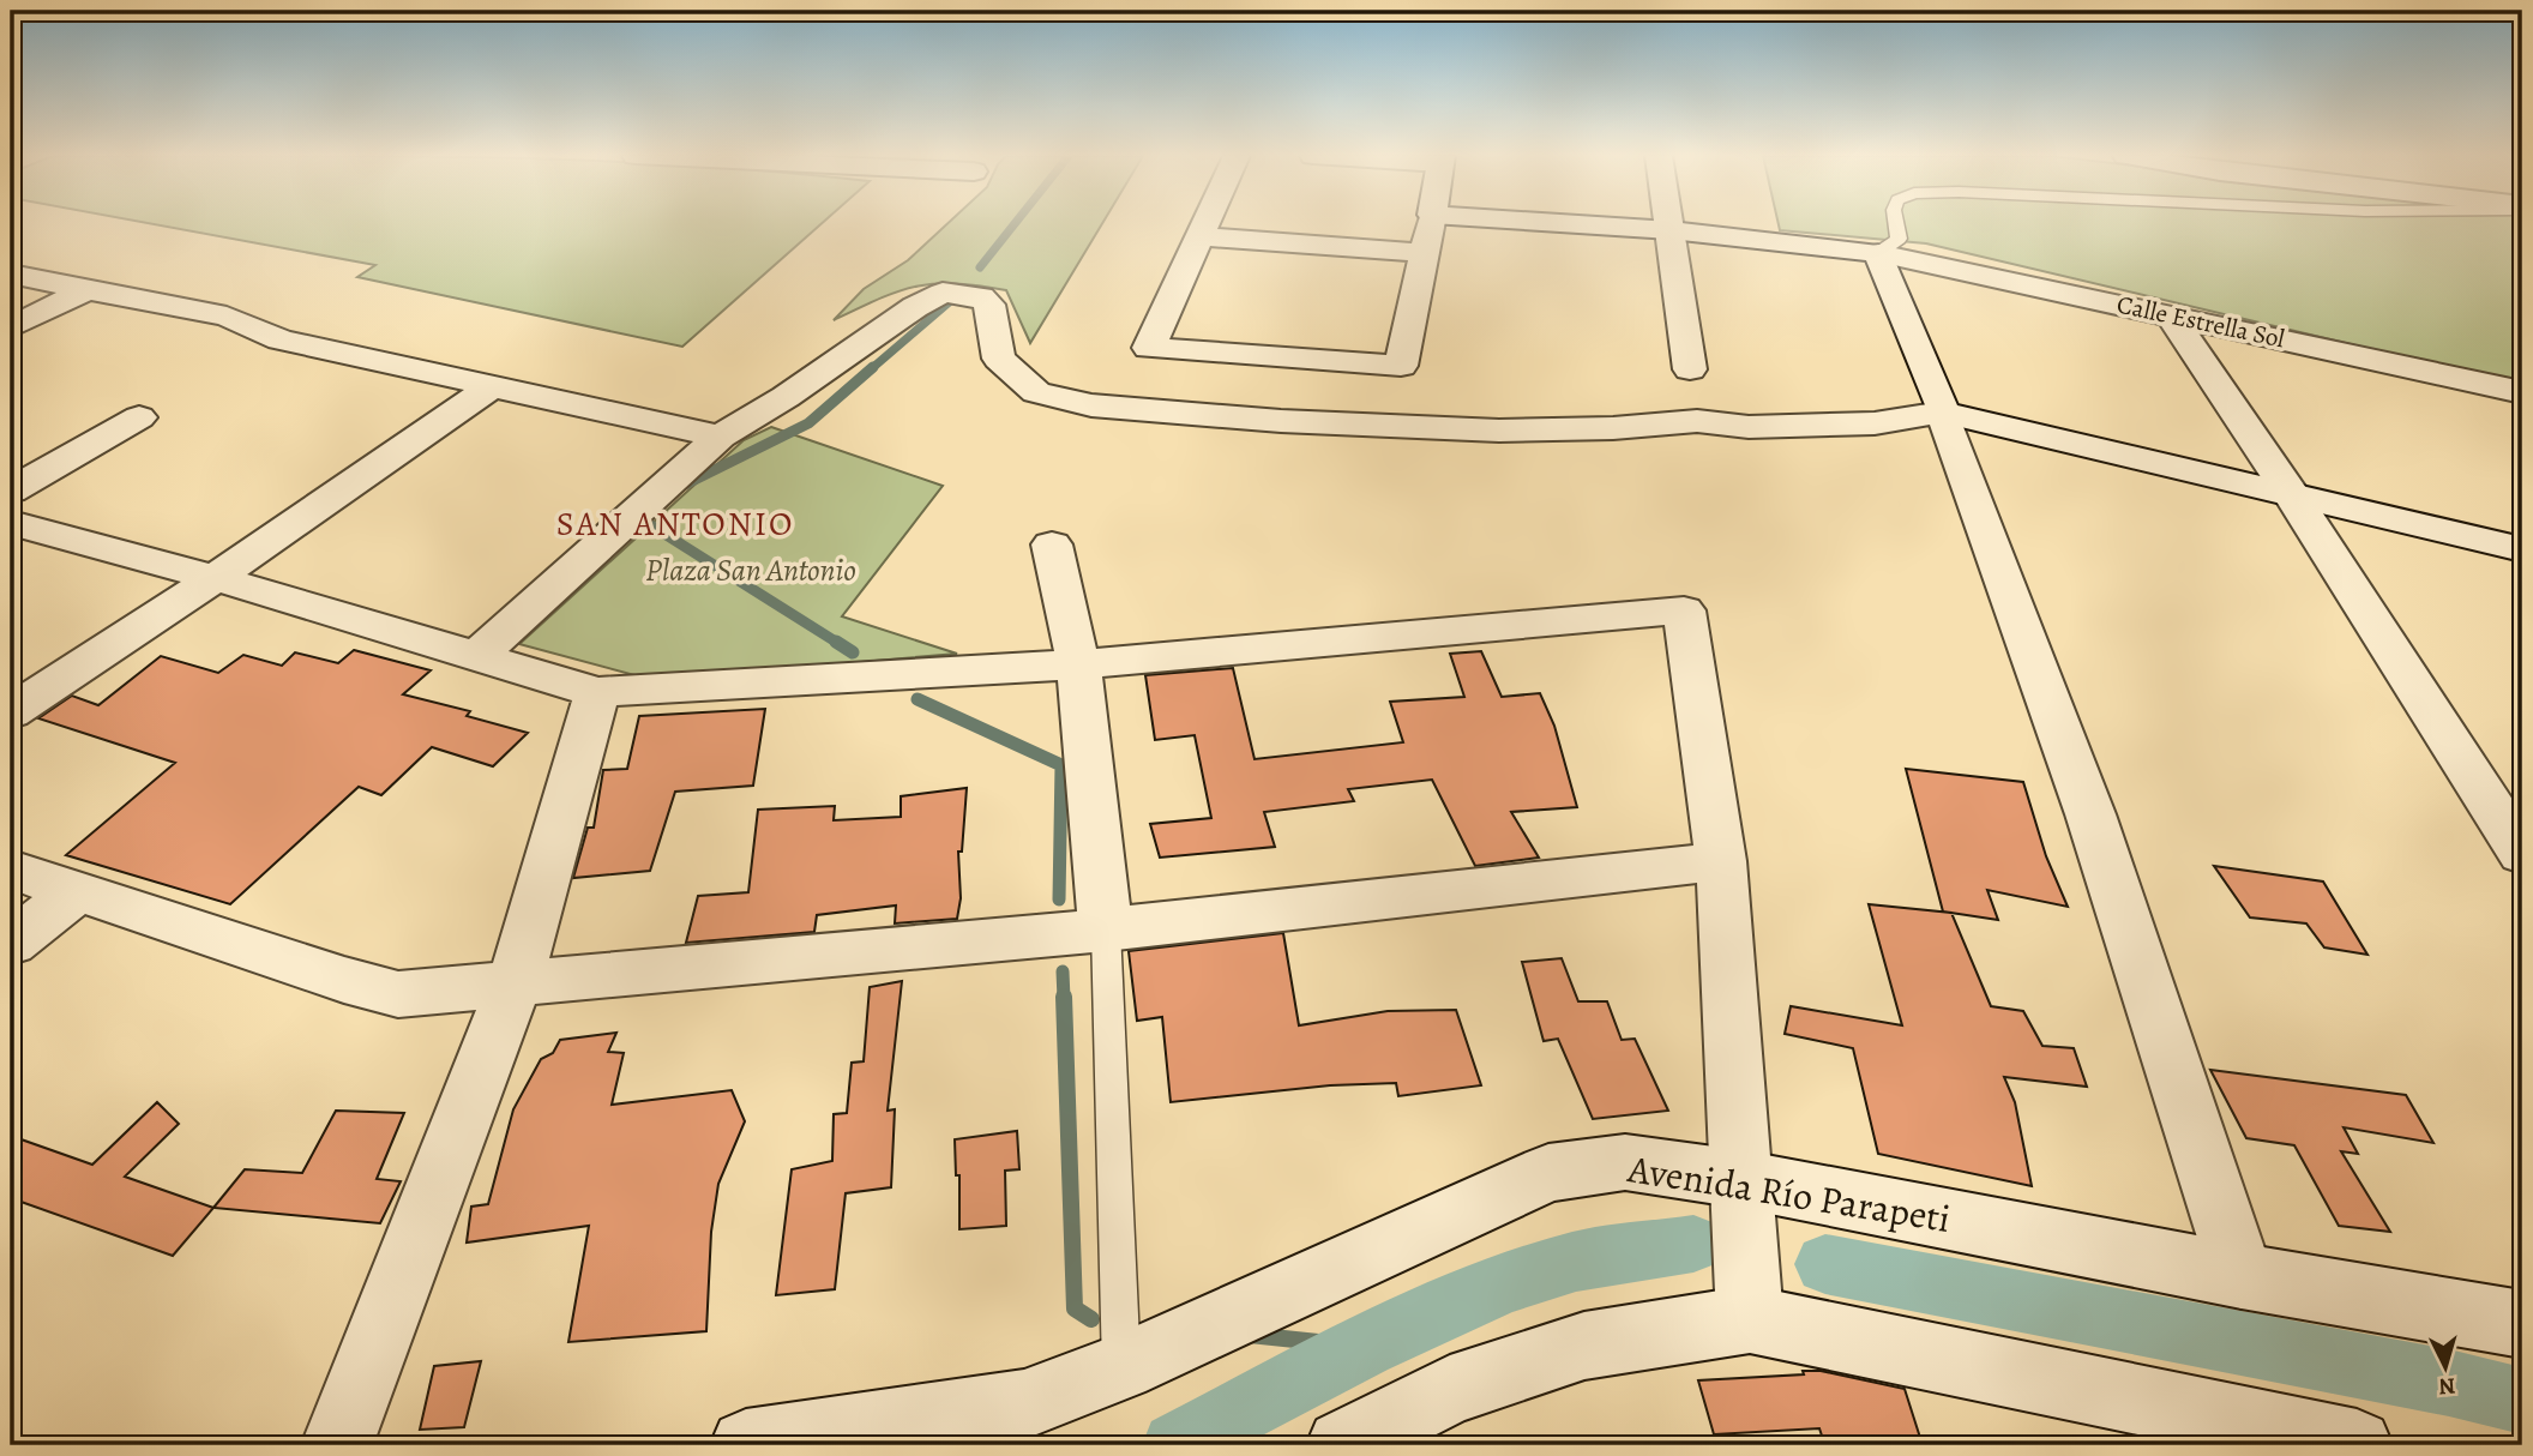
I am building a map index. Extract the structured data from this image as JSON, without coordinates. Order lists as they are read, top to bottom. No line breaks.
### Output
{"streets":{"street":["Calle Estrella Sol","Avenida Río Parapeti"]},"districts":["SAN ANTONIO"],"parks":["Plaza San Antonio"],"north":"bottom"}
